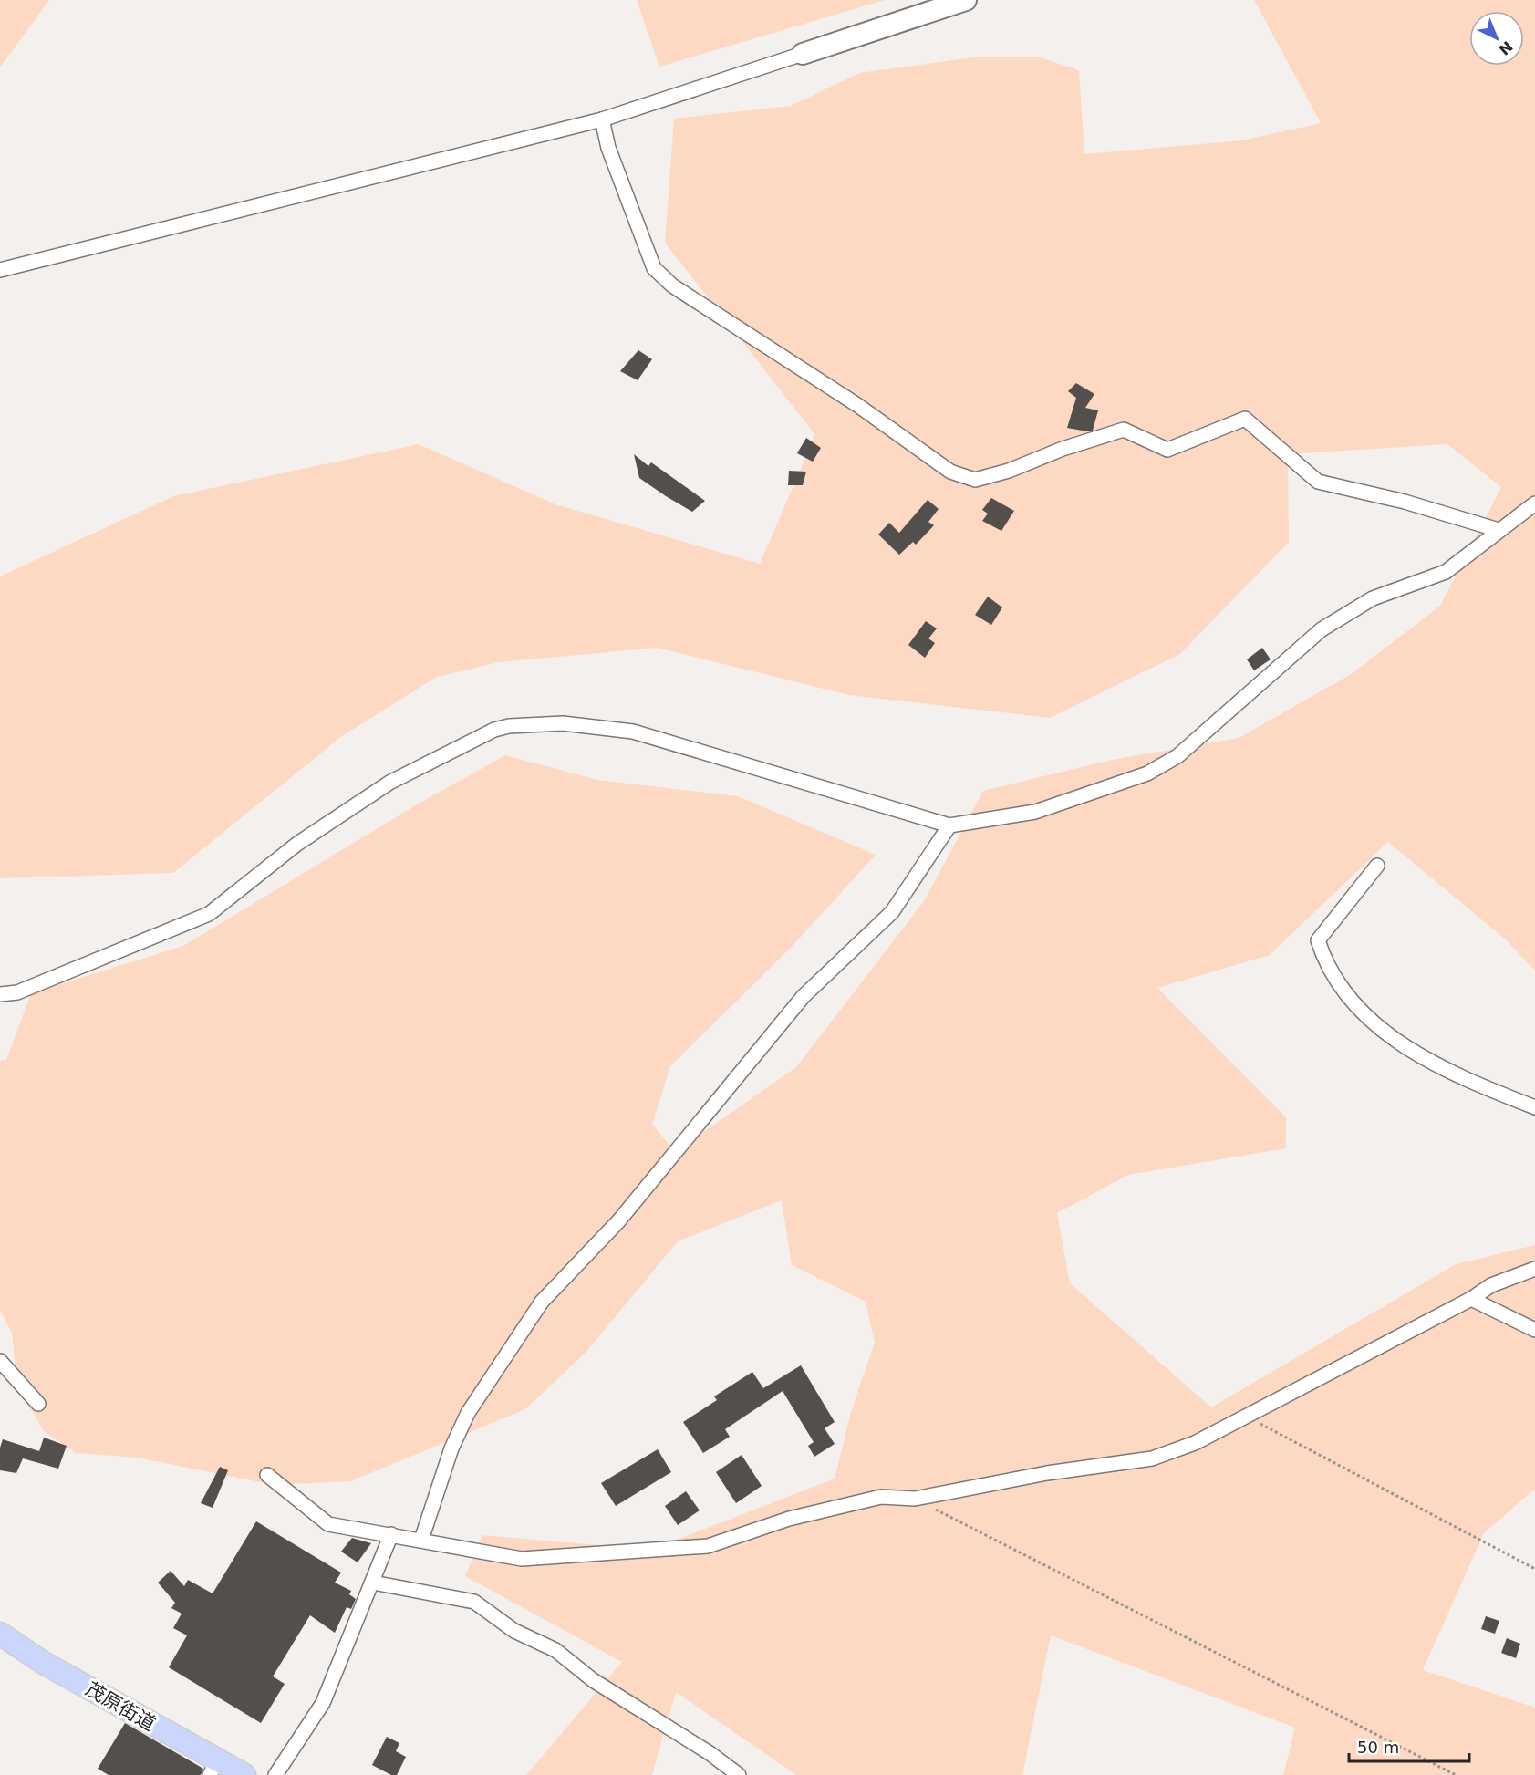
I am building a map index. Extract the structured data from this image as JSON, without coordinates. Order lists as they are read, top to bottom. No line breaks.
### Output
{"streets":{"main road":["茂原街道"]},"scale_bar":"50 m","north":"bottom right"}
